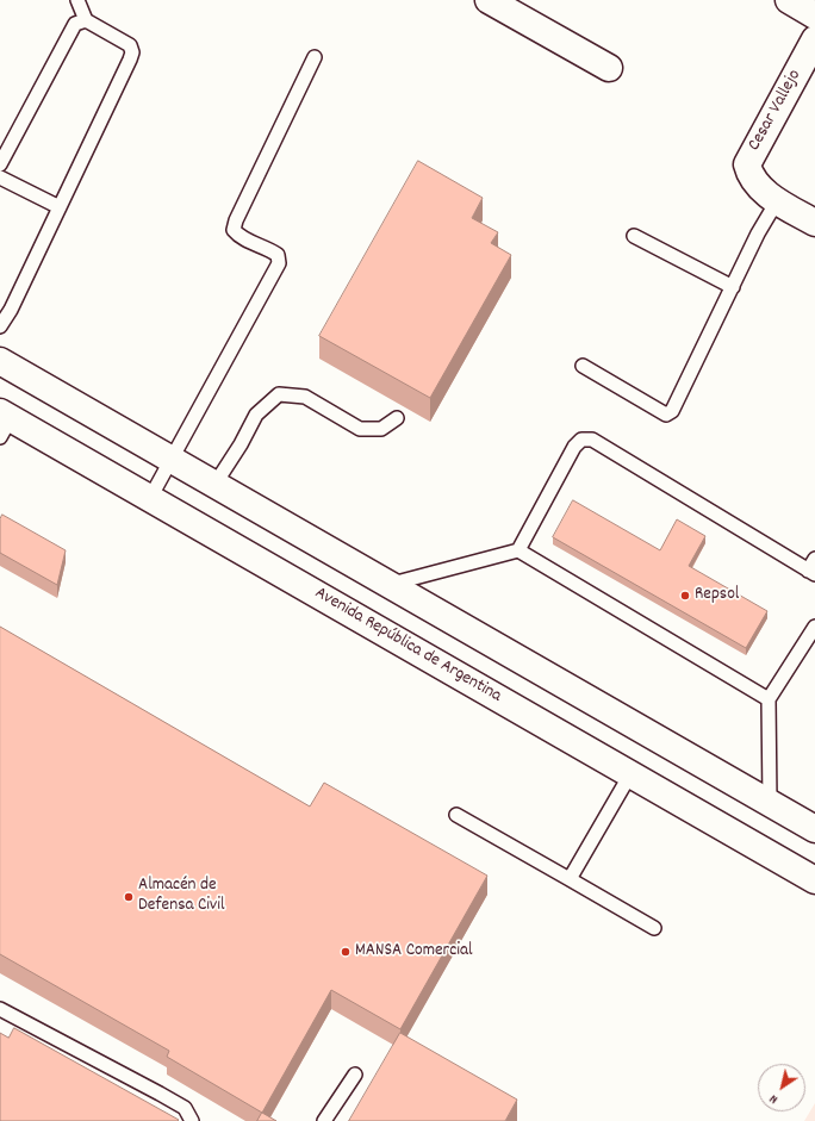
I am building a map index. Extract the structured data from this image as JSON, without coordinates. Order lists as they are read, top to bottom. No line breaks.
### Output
{"streets":{"main road":["Cesar Vallejo","Avenida República de Argentina"]},"places":["Repsol","Almacén de Defensa Civil","MANSA Comercial"],"north":"bottom left"}
